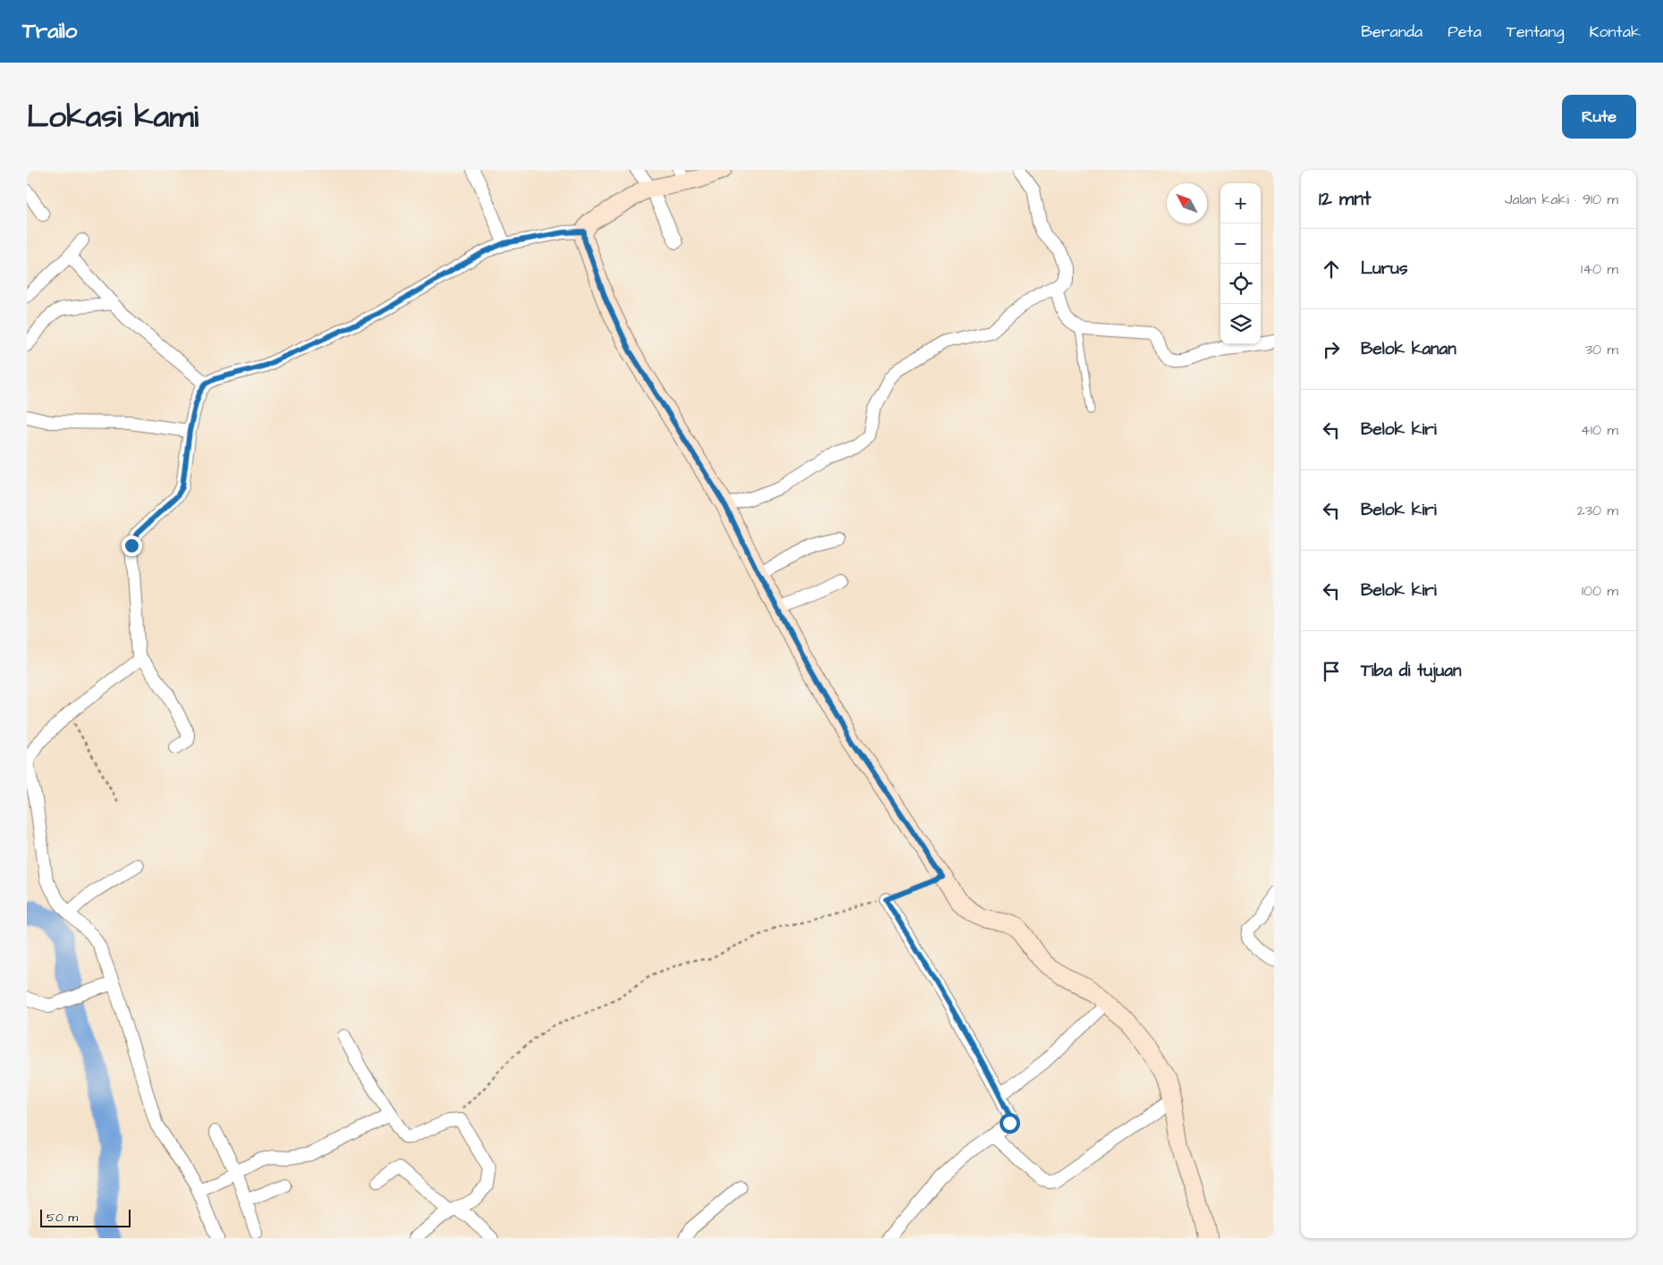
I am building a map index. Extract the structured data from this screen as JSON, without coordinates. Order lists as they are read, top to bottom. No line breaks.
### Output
{"scale_bar":"50 m","north":"top left","page":{"header":"Trailo","nav":["Beranda","Peta","Tentang","Kontak"],"title":"Lokasi kami","buttons":"Rute","heading":["12 mnt","Jalan kaki · 910 m"],"map_buttons":["+","−"],"list":[["Lurus","140 m"],["Belok kanan","30 m"],["Belok kiri","410 m"],["Belok kiri","230 m"],["Belok kiri","100 m"],"Tiba di tujuan"],"scale":"50 m"}}
